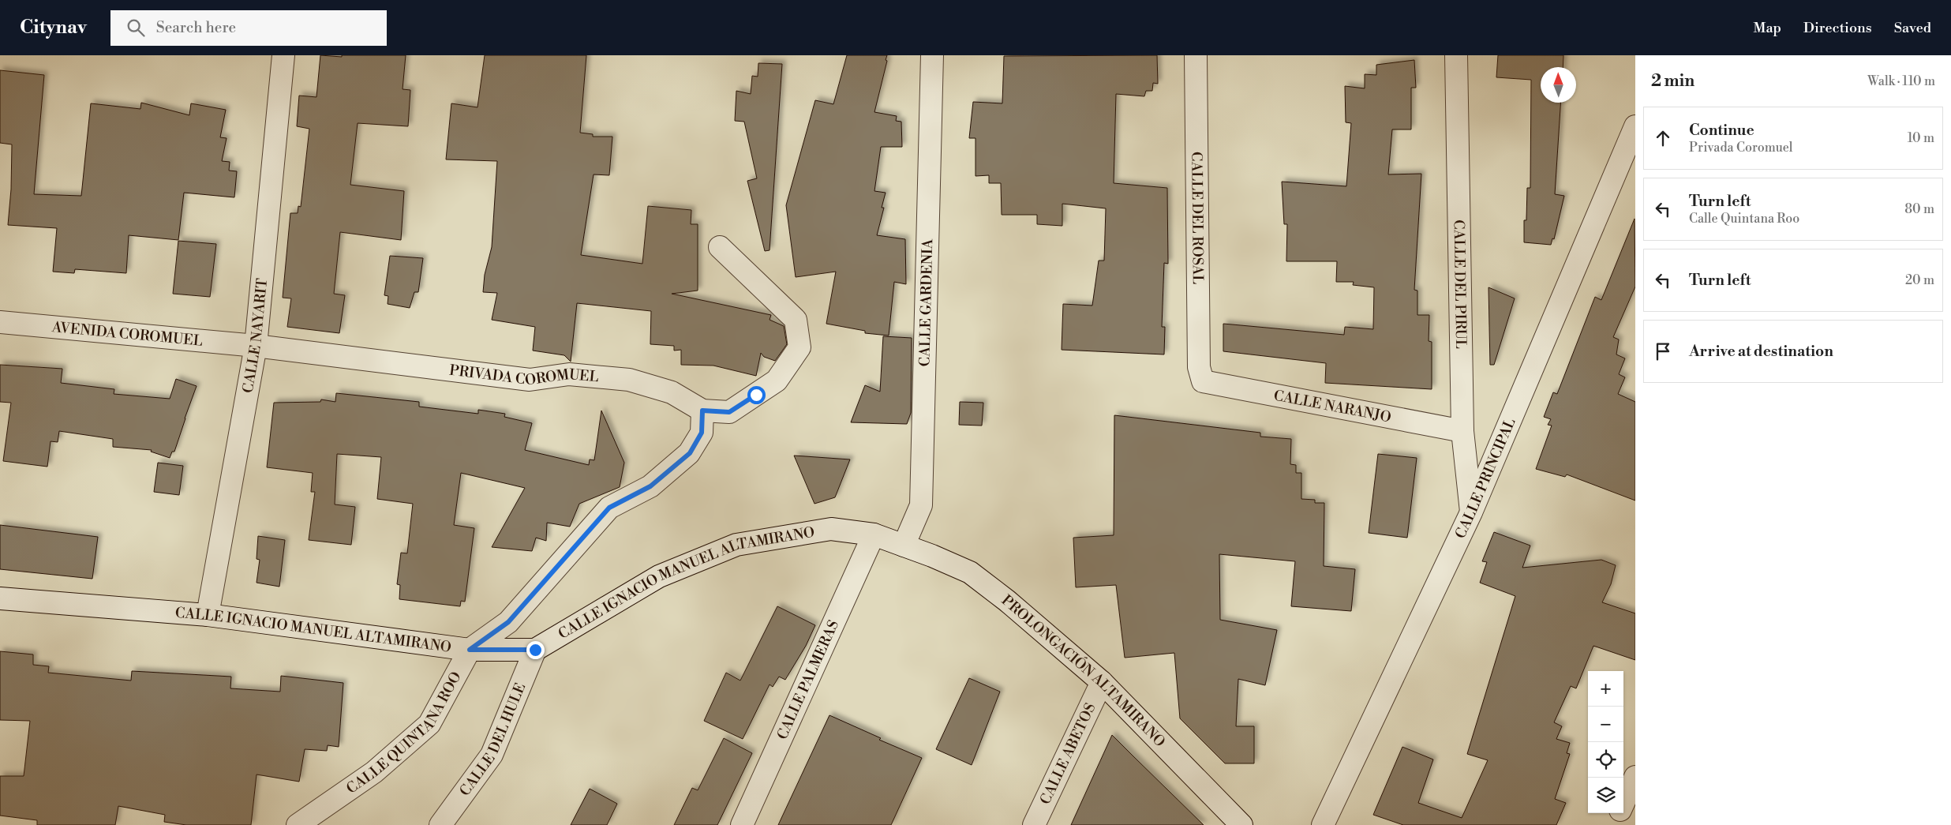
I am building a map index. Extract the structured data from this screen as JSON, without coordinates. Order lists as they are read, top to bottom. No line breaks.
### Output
{"streets":{"street":["CALLE DEL ROSAL","CALLE DEL PIRUL","CALLE GARDENIA","AVENIDA COROMUEL","CALLE NAYARIT","PRIVADA COROMUEL","CALLE NARANJO","CALLE PRINCIPAL","CALLE IGNACIO MANUEL ALTAMIRANO","PROLONGACIÓN ALTAMIRANO","CALLE PALMERAS","CALLE QUINTANA ROO","CALLE DEL HULE","CALLE ABETOS"]},"crossings":[["CALLE DEL ROSAL","CALLE NARANJO"],["CALLE DEL PIRUL","CALLE NARANJO"],["CALLE DEL PIRUL","CALLE PRINCIPAL"],["CALLE GARDENIA","CALLE IGNACIO MANUEL ALTAMIRANO"],["CALLE GARDENIA","PROLONGACIÓN ALTAMIRANO"],["AVENIDA COROMUEL","CALLE NAYARIT"],["AVENIDA COROMUEL","PRIVADA COROMUEL"],["CALLE NAYARIT","PRIVADA COROMUEL"],["CALLE NAYARIT","CALLE IGNACIO MANUEL ALTAMIRANO"],["PRIVADA COROMUEL","CALLE QUINTANA ROO"],["CALLE IGNACIO MANUEL ALTAMIRANO","PROLONGACIÓN ALTAMIRANO"],["CALLE IGNACIO MANUEL ALTAMIRANO","CALLE PALMERAS"],["CALLE IGNACIO MANUEL ALTAMIRANO","CALLE QUINTANA ROO"],["CALLE IGNACIO MANUEL ALTAMIRANO","CALLE DEL HULE"],["PROLONGACIÓN ALTAMIRANO","CALLE ABETOS"]],"north":"top","page":{"header":"Citynav","search":"Search here","nav":["Map","Directions","Saved"],"heading":["2 min","Walk · 110 m"],"list":[["Continue","Privada Coromuel","10 m"],["Turn left","Calle Quintana Roo","80 m"],["Turn left","20 m"],"Arrive at destination"],"map_buttons":["+","−"]}}
